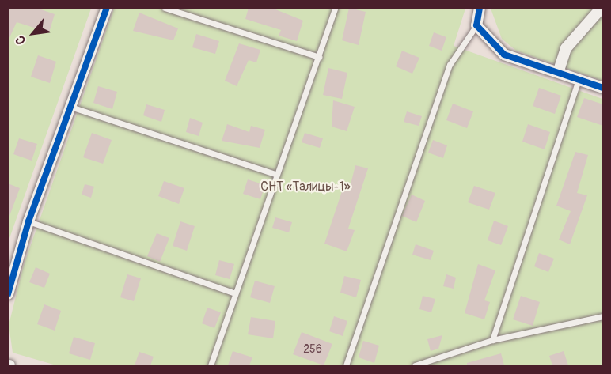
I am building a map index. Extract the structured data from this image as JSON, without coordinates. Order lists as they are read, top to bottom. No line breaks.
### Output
{"parks":["СНТ «Талицы-1»"],"house_numbers":["256"],"north":"bottom left"}
